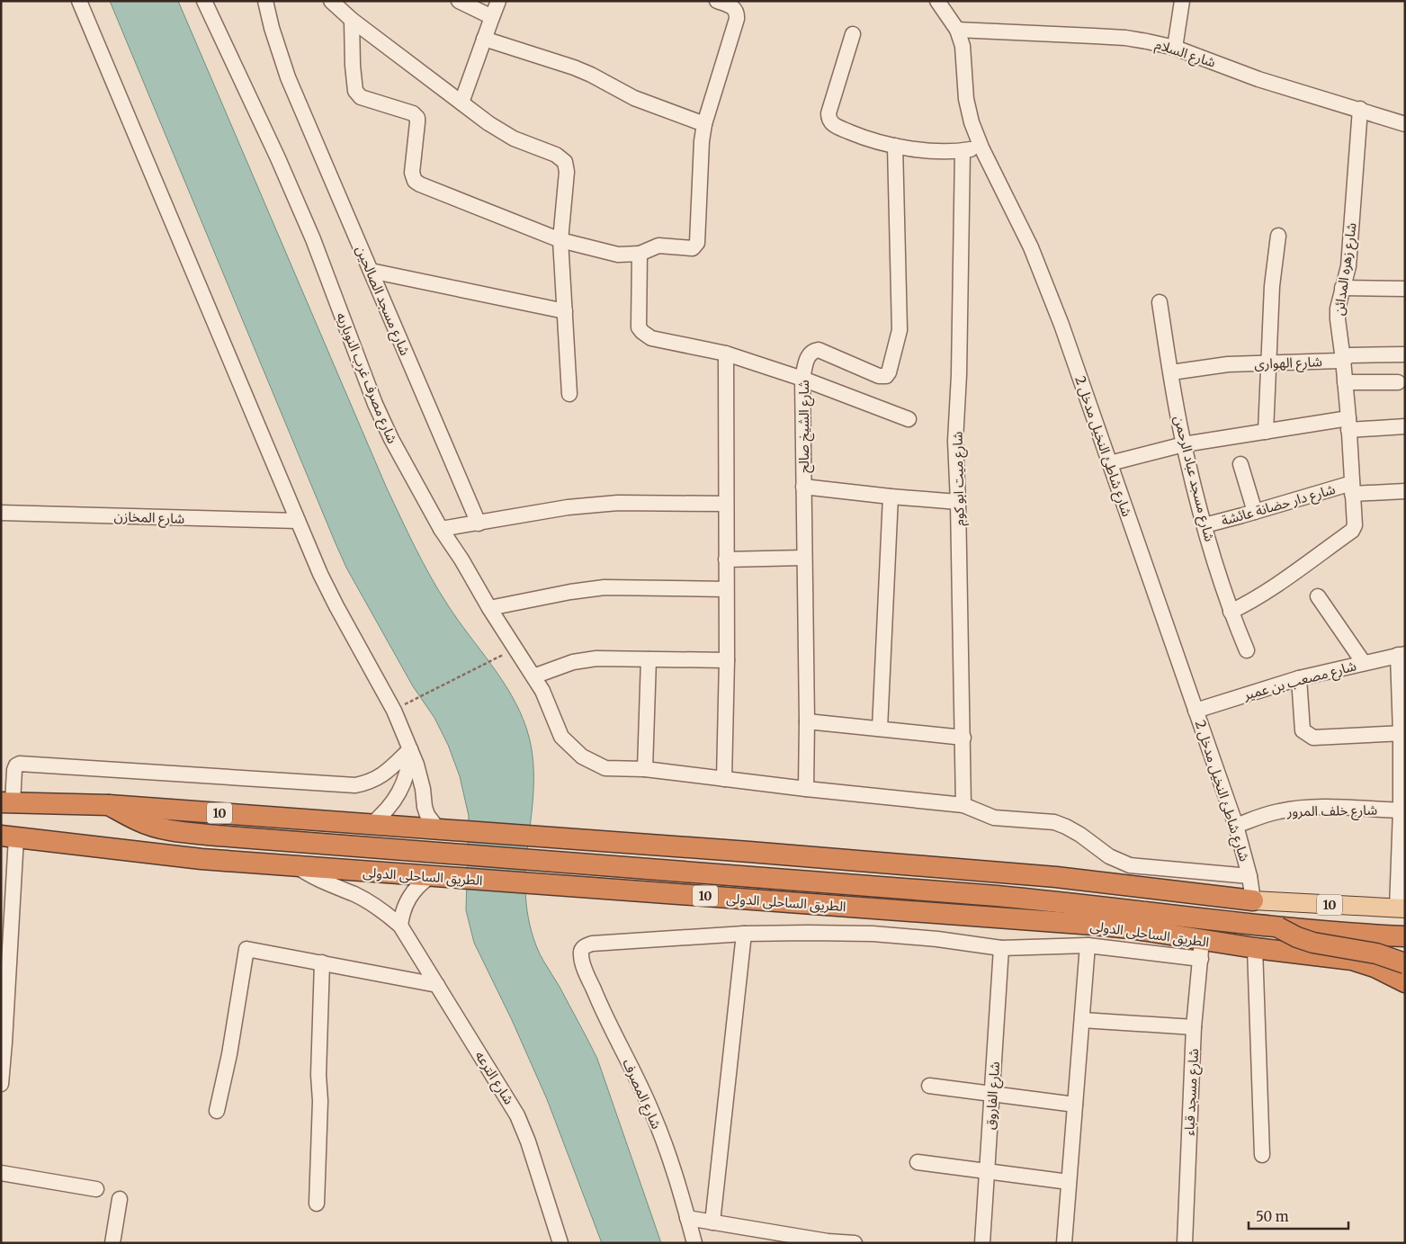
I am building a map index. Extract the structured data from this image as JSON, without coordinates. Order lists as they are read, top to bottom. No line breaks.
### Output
{"streets":{"highway":["10","الطريق الساحلى الدولى"],"street":["شارع السلام","شارع زهره المدائن","شارع مسجد الصالحين","شارع الهوارى","شارع مصرف غرب النوباريه","شارع الشيخ صالح","شارع شاطئ النخيل مدخل 2","شارع ميت ابو كوم","شارع مسجد عباد الرحمن","شارع دار حضانة عائشة","شارع المخازن","شارع مصعب بن عمير","شارع خلف المرور","شارع الترعه","شارع مسجد قباء","شارع المصرف","شارع الفاروق"]},"crossings":[["شارع السلام","شارع زهره المدائن"],["شارع السلام","شارع شاطئ النخيل مدخل 2"],["شارع زهره المدائن","شارع الهوارى"],["شارع زهره المدائن","شارع مسجد عباد الرحمن"],["شارع زهره المدائن","شارع دار حضانة عائشة"],["شارع الهوارى","شارع مسجد عباد الرحمن"],["شارع شاطئ النخيل مدخل 2","شارع مصعب بن عمير"],["شارع شاطئ النخيل مدخل 2","شارع خلف المرور"],["شارع شاطئ النخيل مدخل 2","10"],["شارع مسجد عباد الرحمن","شارع دار حضانة عائشة"],["الطريق الساحلى الدولى","شارع الترعه"],["الطريق الساحلى الدولى","شارع مسجد قباء"]],"scale_bar":"50 m"}
